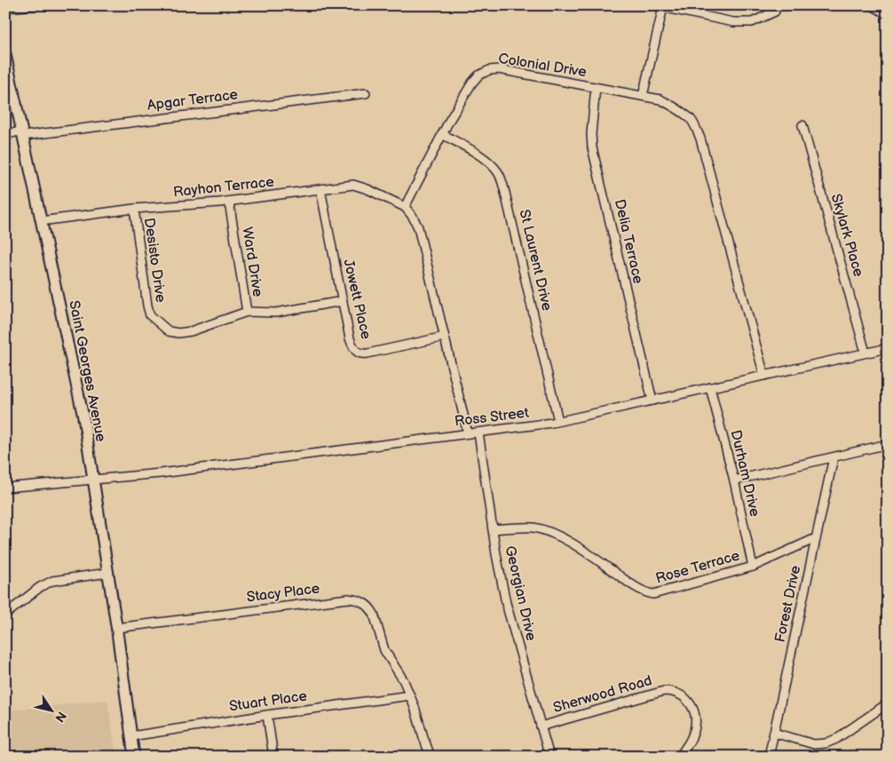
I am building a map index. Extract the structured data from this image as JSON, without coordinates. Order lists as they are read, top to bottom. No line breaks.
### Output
{"streets":{"main road":["Saint Georges Avenue"],"street":["Colonial Drive","Apgar Terrace","Rayhon Terrace","Skylark Place","Delia Terrace","Desisto Drive","St Laurent Drive","Ward Drive","Jowett Place","Ross Street","Durham Drive","Rose Terrace","Stacy Place","Georgian Drive","Forest Drive","Sherwood Road","Stuart Place"]},"crossings":[["Colonial Drive","Rayhon Terrace"],["Colonial Drive","Delia Terrace"],["Colonial Drive","St Laurent Drive"],["Colonial Drive","Ross Street"],["Apgar Terrace","Saint Georges Avenue"],["Rayhon Terrace","Desisto Drive"],["Rayhon Terrace","Ward Drive"],["Rayhon Terrace","Jowett Place"],["Rayhon Terrace","Saint Georges Avenue"],["Skylark Place","Ross Street"],["Delia Terrace","Ross Street"],["Desisto Drive","Ward Drive"],["St Laurent Drive","Ross Street"],["Ward Drive","Jowett Place"],["Saint Georges Avenue","Ross Street"],["Saint Georges Avenue","Stacy Place"],["Saint Georges Avenue","Stuart Place"],["Ross Street","Durham Drive"],["Ross Street","Georgian Drive"],["Durham Drive","Rose Terrace"],["Rose Terrace","Georgian Drive"],["Rose Terrace","Forest Drive"],["Stacy Place","Stuart Place"],["Georgian Drive","Sherwood Road"]],"north":"bottom right"}
